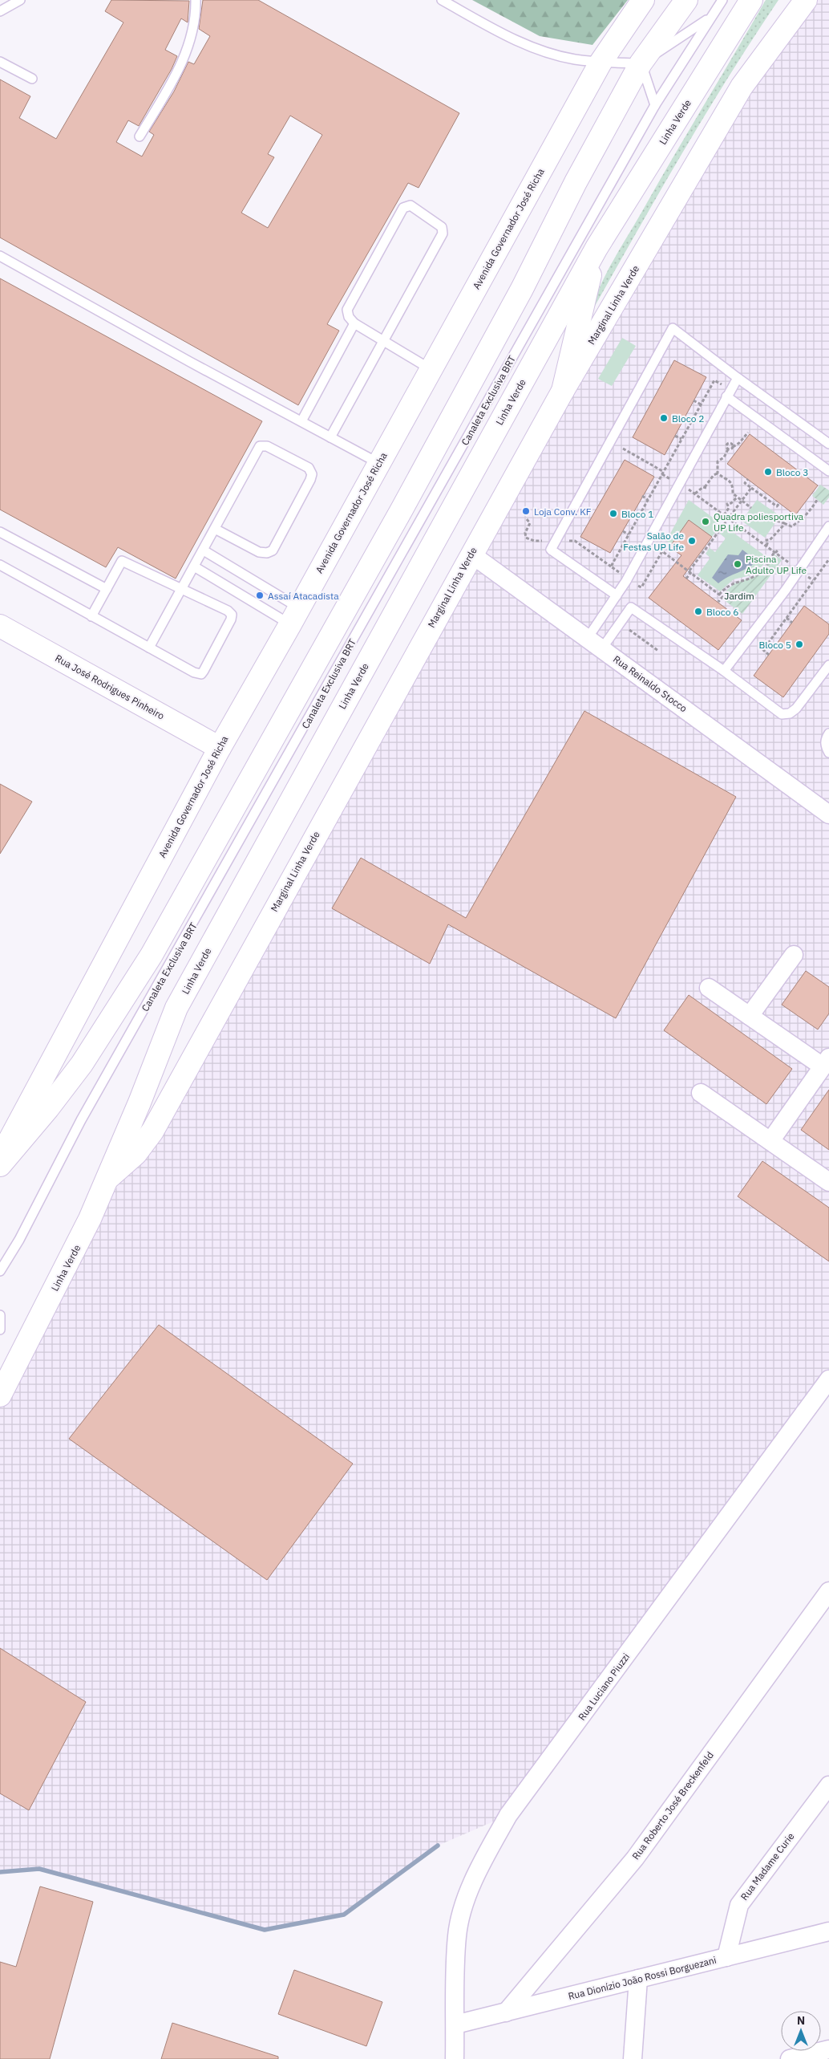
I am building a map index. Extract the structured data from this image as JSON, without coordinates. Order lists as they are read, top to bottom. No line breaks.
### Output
{"streets":{"main road":["Linha Verde","Avenida Governador José Richa","Marginal Linha Verde","Rua José Rodrigues Pinheiro"],"street":["Rua Reinaldo Stocco","Rua Luciano Piuzzi","Rua Roberto José Breckenfeld","Rua Madame Curie","Rua Dionízio João Rossi Borguezani"],"lane":["Canaleta Exclusiva BRT"]},"crossings":[["Linha Verde","Marginal Linha Verde"],["Avenida Governador José Richa","Rua José Rodrigues Pinheiro"],["Marginal Linha Verde","Rua Reinaldo Stocco"],["Rua Luciano Piuzzi","Rua Dionízio João Rossi Borguezani"],["Rua Roberto José Breckenfeld","Rua Dionízio João Rossi Borguezani"],["Rua Madame Curie","Rua Dionízio João Rossi Borguezani"]],"parks":["Jardim"],"places":["Bloco 2","Bloco 3","Loja Conv. KF","Bloco 1","Quadra poliesportiva UP Life","Salão de Festas UP Life","Piscina Adulto UP Life","Assaí Atacadista","Bloco 6","Bloco 5"],"north":"top"}
